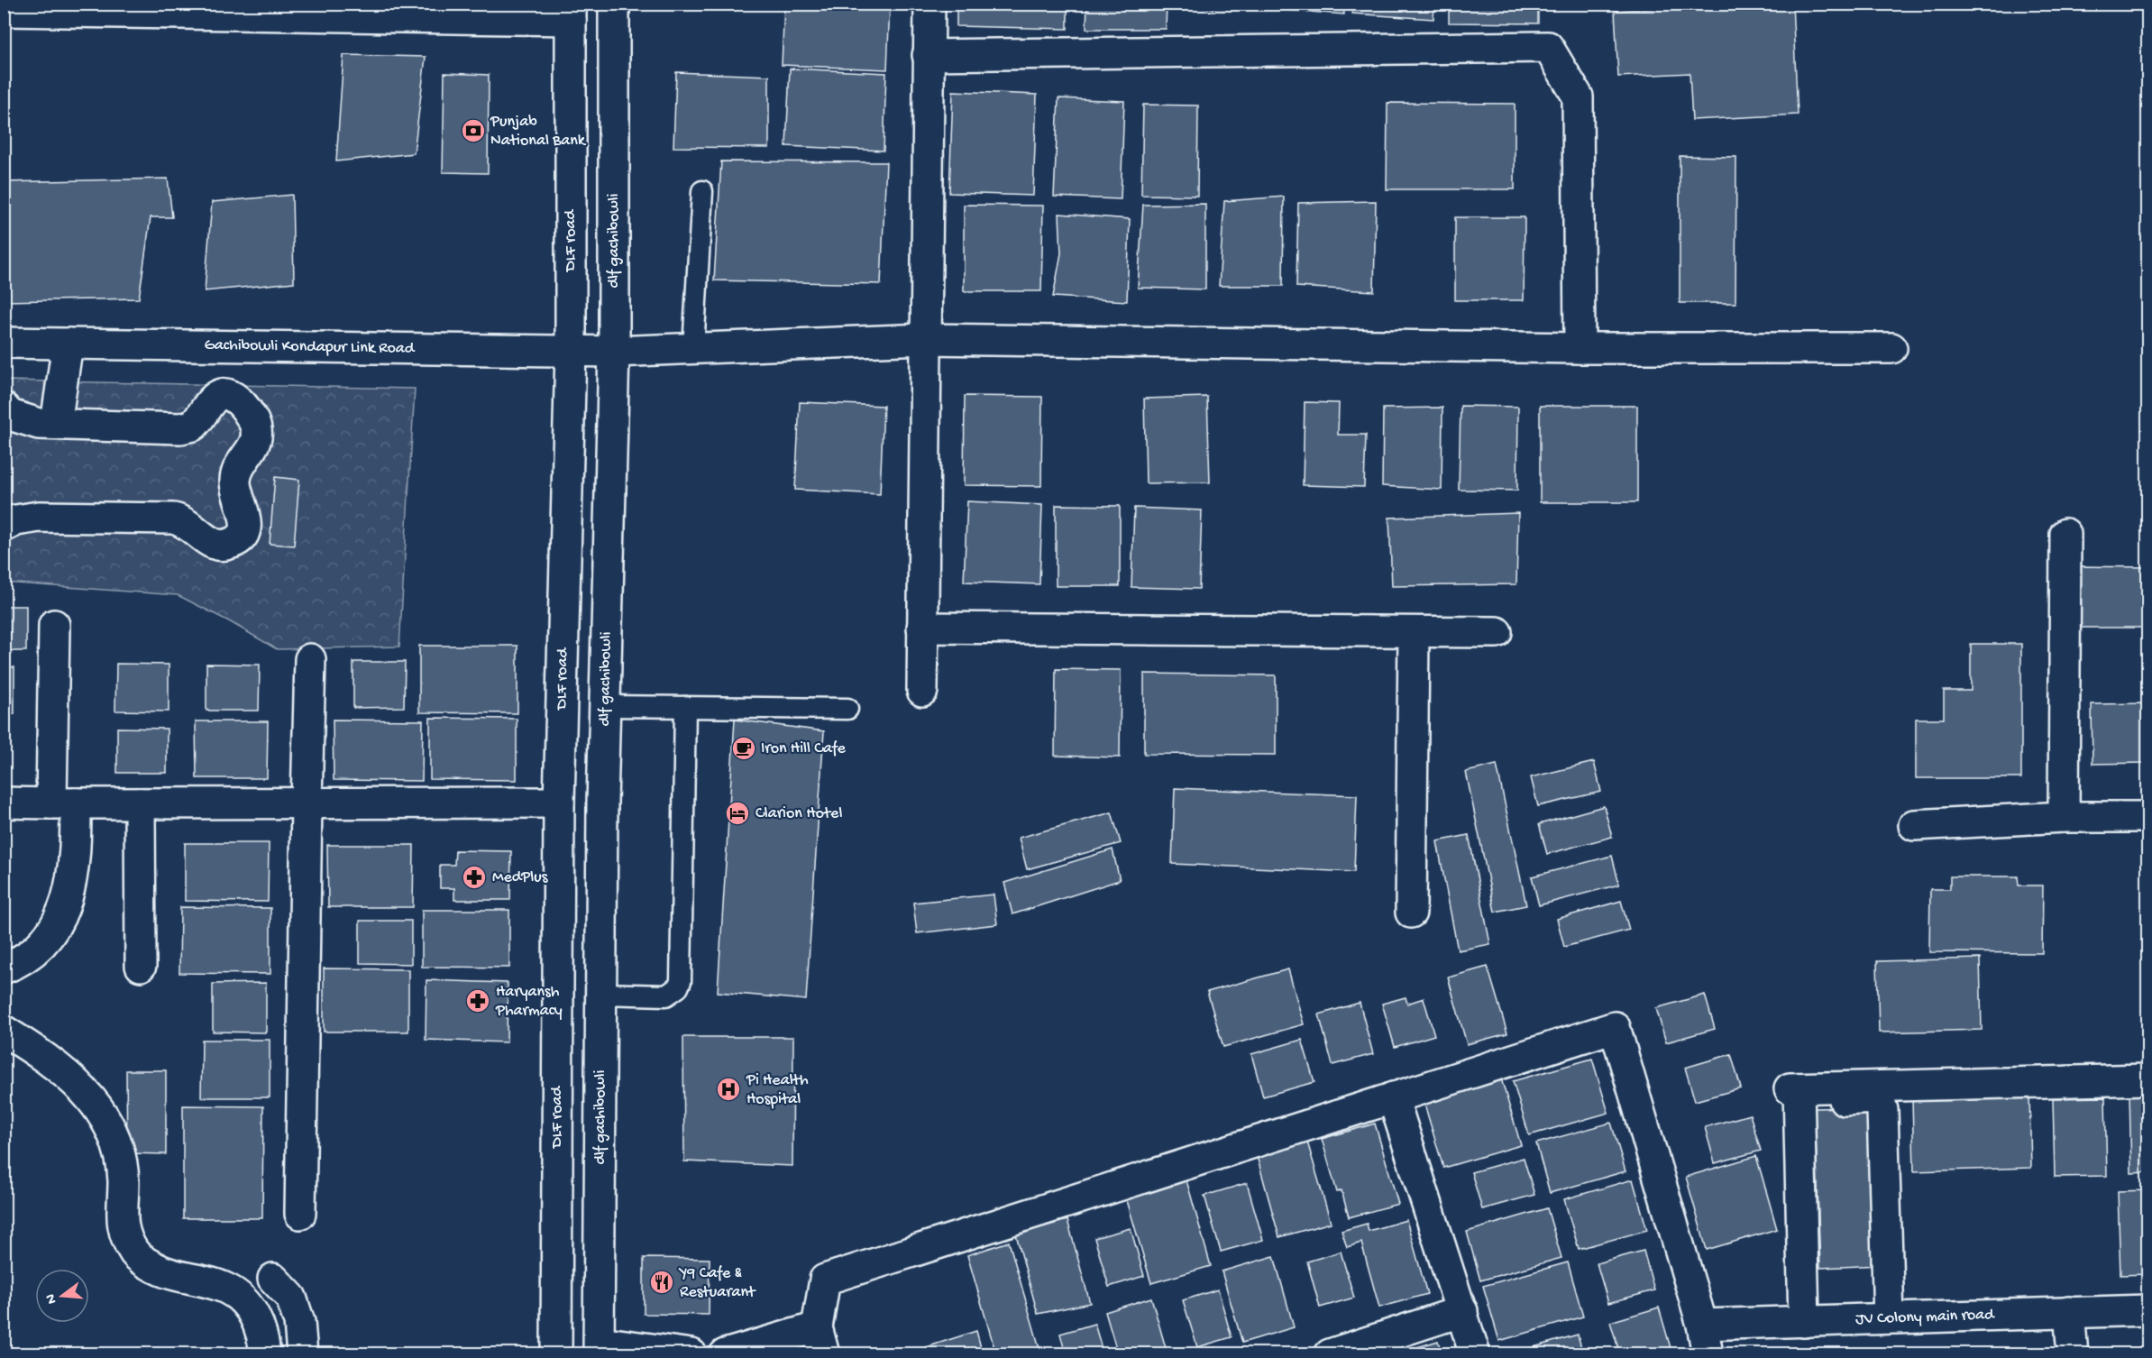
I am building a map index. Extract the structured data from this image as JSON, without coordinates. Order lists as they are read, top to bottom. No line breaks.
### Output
{"streets":{"street":["DLF road","dlf gachibowli","Gachibowli Kondapur Link Road","JV Colony main road"]},"crossings":[["DLF road","Gachibowli Kondapur Link Road"],["dlf gachibowli","Gachibowli Kondapur Link Road"]],"places":{"bank":["Punjab National Bank"],"cafe":["Iron Hill Cafe"],"hotel":["Clarion Hotel"],"pharmacy":["MedPlus","Haryansh Pharmacy"],"hospital":["Pi Health Hospital"],"restaurant":["Y9 Cafe & Restuarant"]},"north":"left"}
